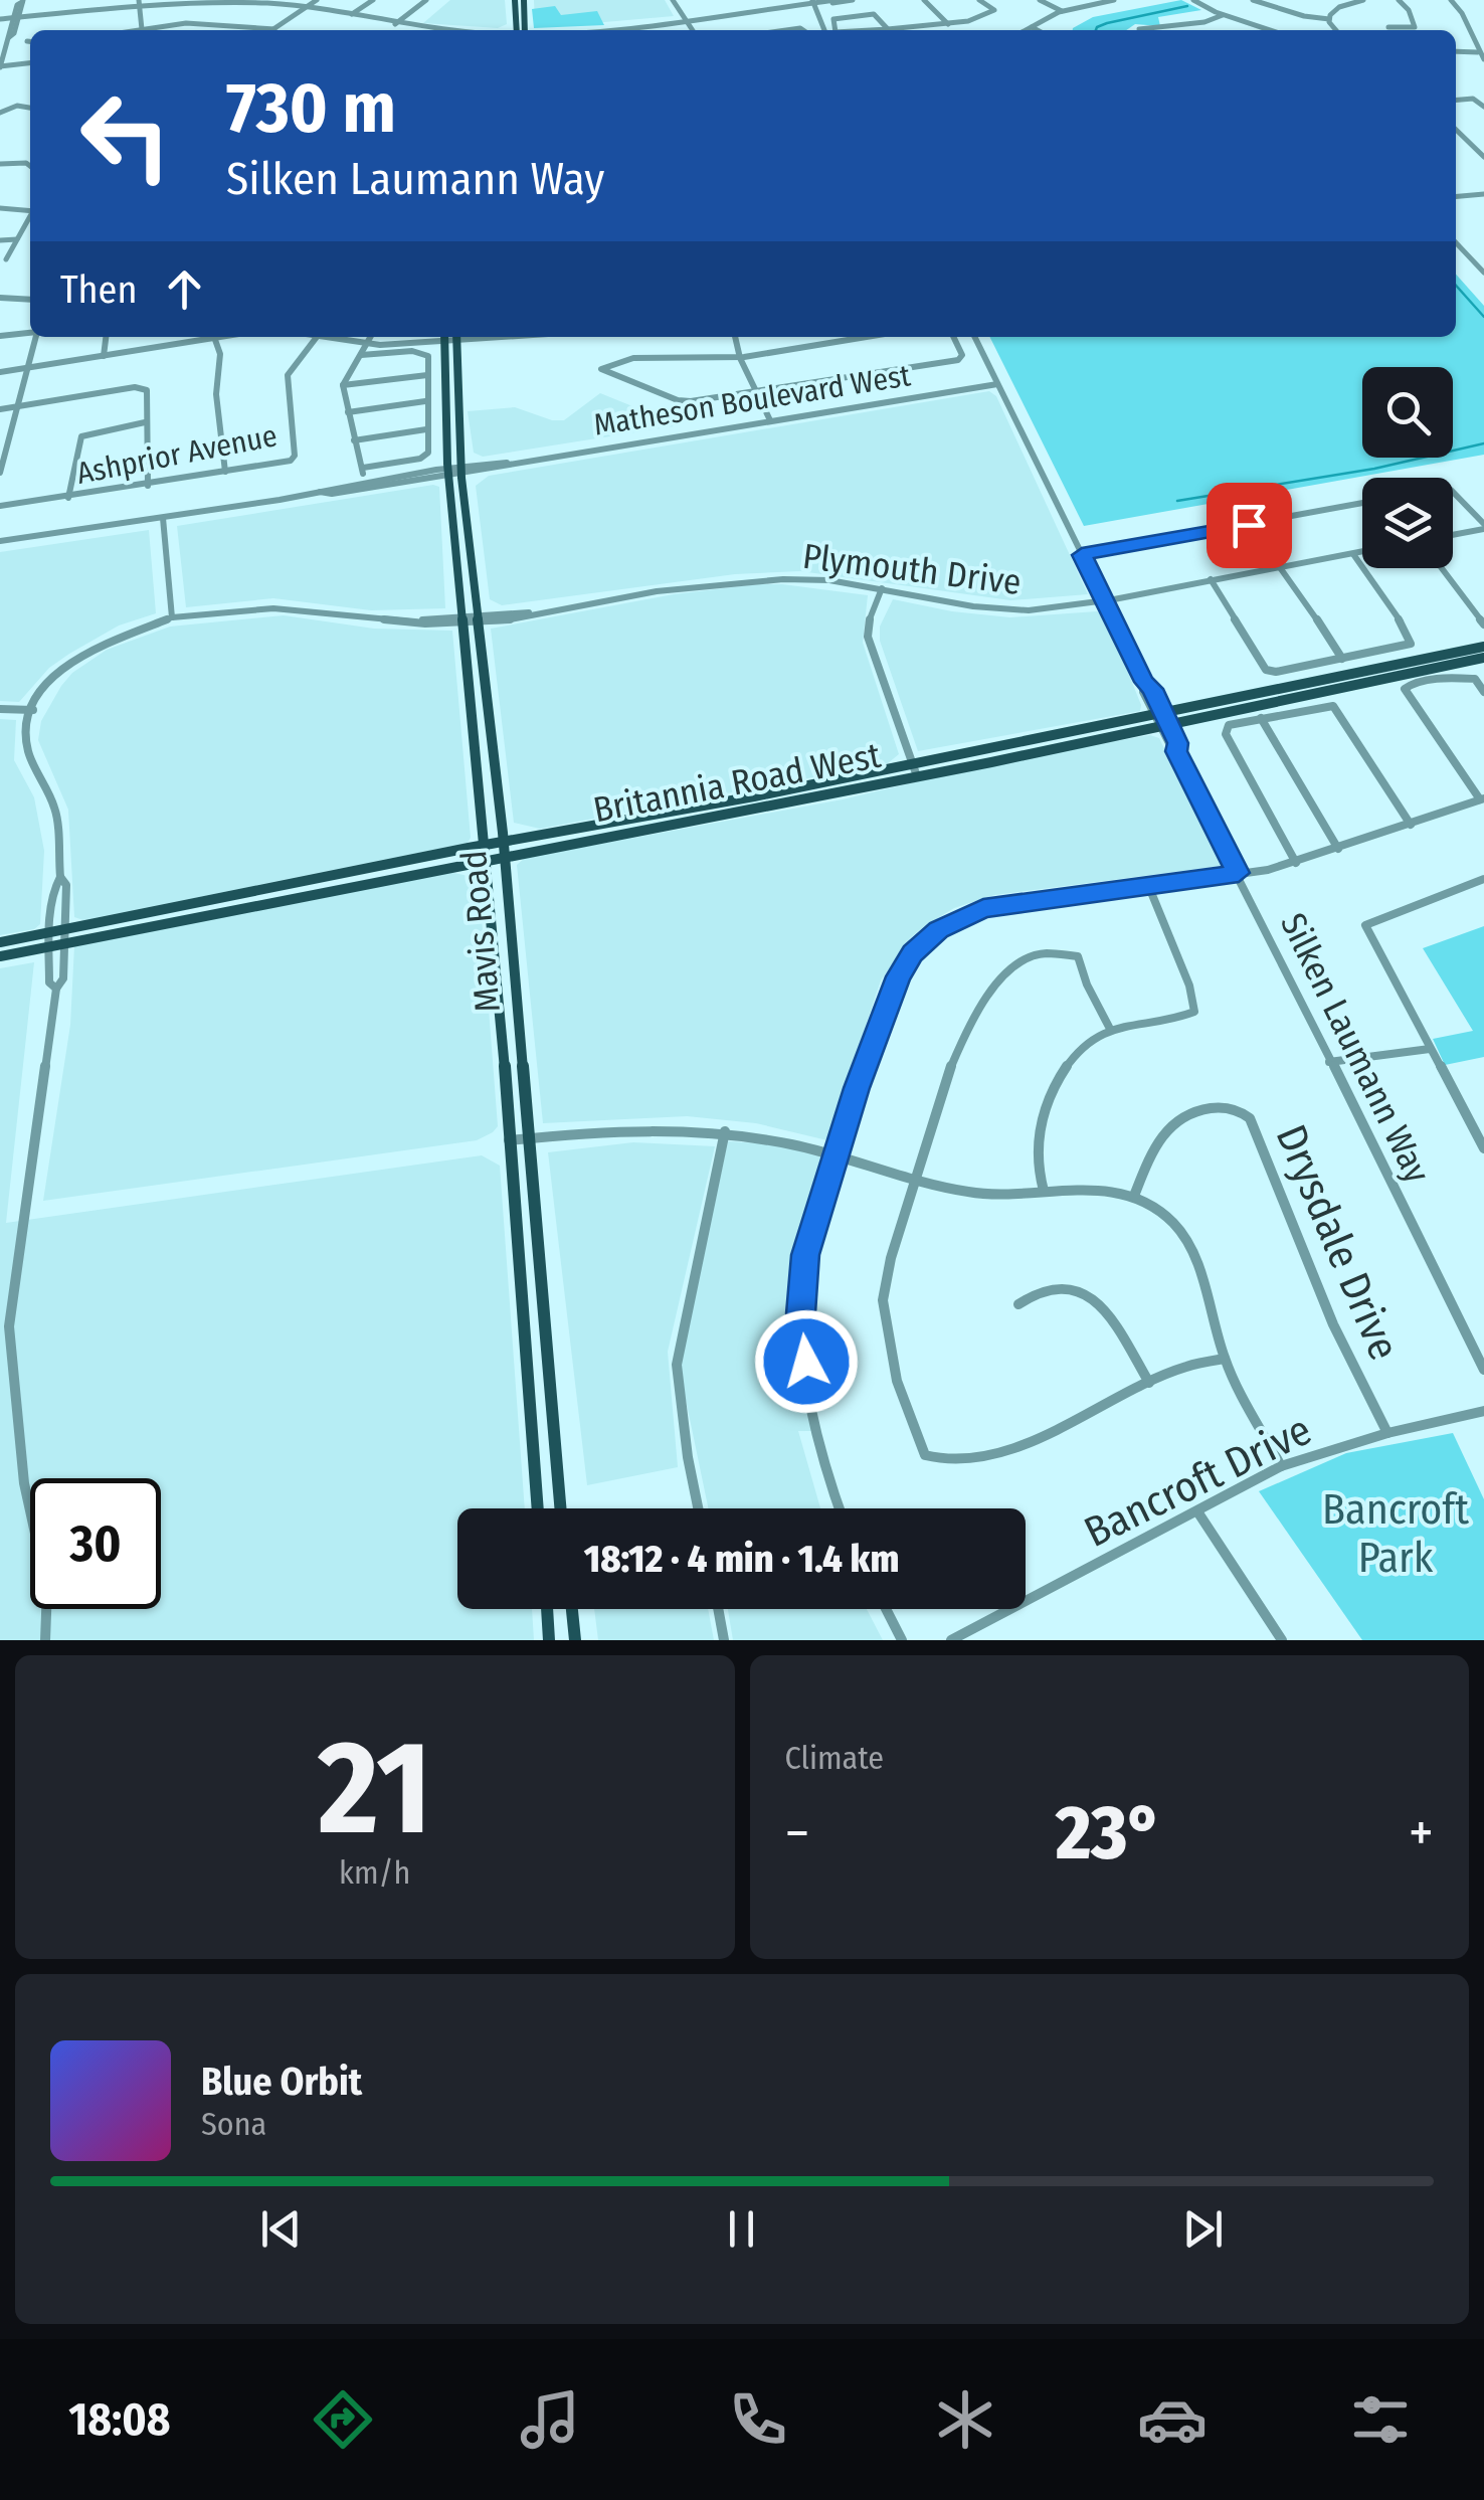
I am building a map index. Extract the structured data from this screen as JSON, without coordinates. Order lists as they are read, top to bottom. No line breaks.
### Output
{"streets":{"main road":["Britannia Road West","Mavis Road"],"street":["Matheson Boulevard West","Ashprior Avenue","Plymouth Drive","Silken Laumann Way","Drysdale Drive","Bancroft Drive"]},"crossings":[["Matheson Boulevard West","Mavis Road"],["Matheson Boulevard West","Silken Laumann Way"],["Plymouth Drive","Mavis Road"],["Plymouth Drive","Silken Laumann Way"],["Britannia Road West","Mavis Road"],["Britannia Road West","Silken Laumann Way"],["Drysdale Drive","Bancroft Drive"]],"parks":["Bancroft Park"],"page":{"turn":["730 m","Silken Laumann Way"],"then":"Then","limit":"30","trip":"18:12 · 4 min · 1.4 km","tile":[["21","km/h"],"Climate"],"heat":["−","23°","+"],"song":["Blue Orbit","Sona"],"tabs":"18:08"}}
